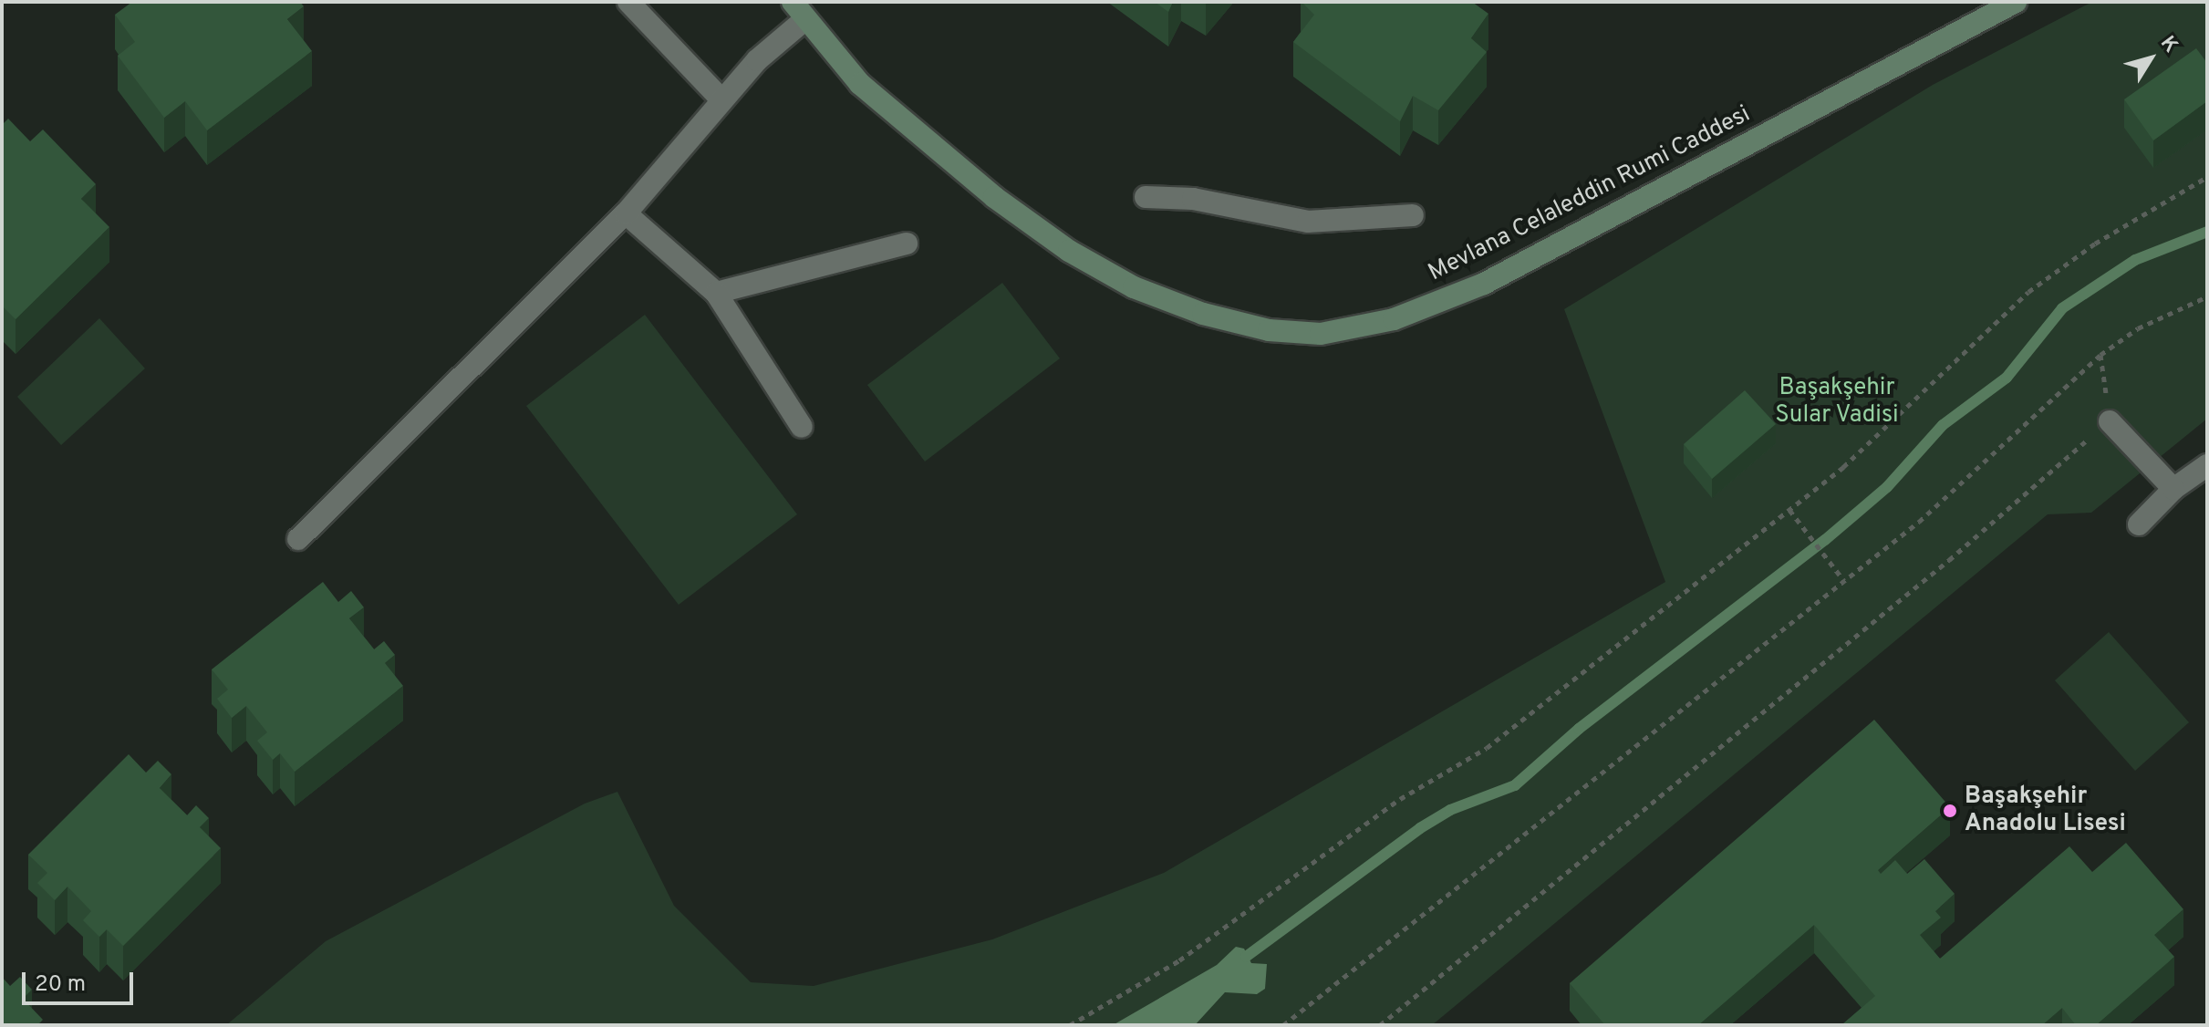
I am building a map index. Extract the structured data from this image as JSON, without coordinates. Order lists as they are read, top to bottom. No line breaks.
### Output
{"streets":{"street":["Mevlana Celaleddin Rumi Caddesi"]},"parks":["Başakşehir Sular Vadisi"],"places":["Başakşehir Anadolu Lisesi"],"scale_bar":"20 m","north":"top right"}
